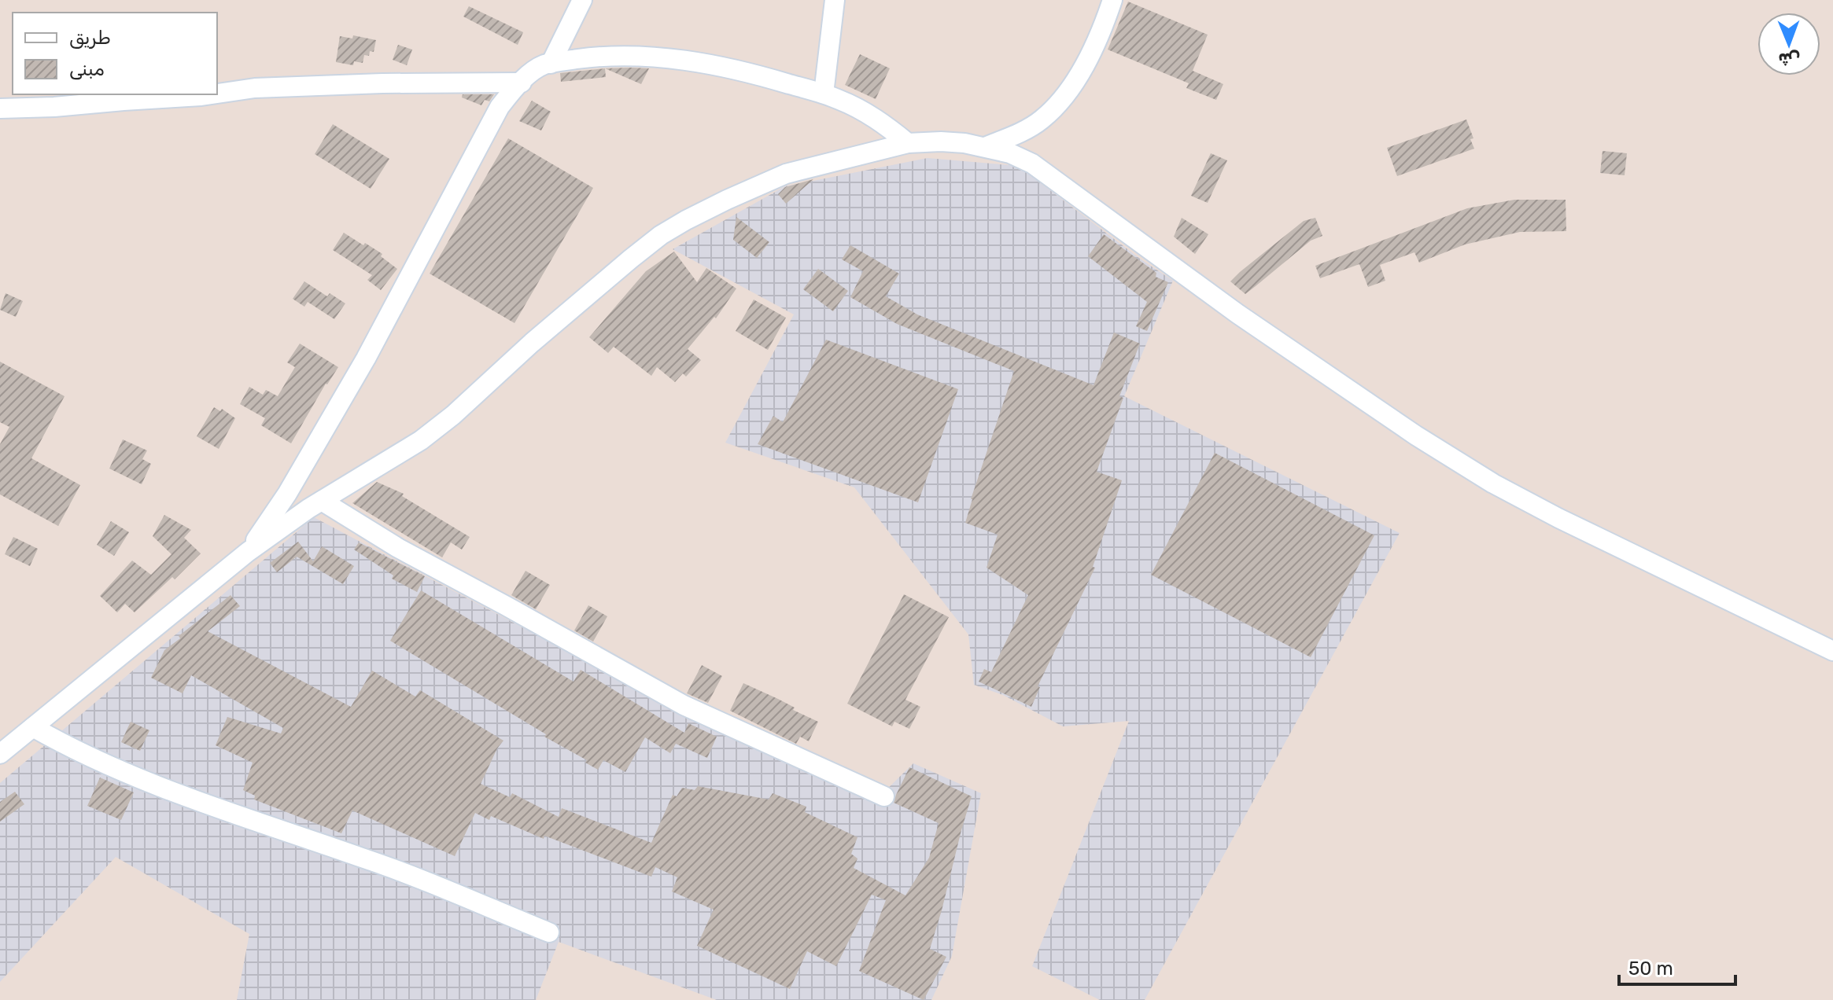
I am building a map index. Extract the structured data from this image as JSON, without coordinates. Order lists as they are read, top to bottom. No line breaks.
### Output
{"legend":["طريق","مبنى"],"scale_bar":"50 m","north":"bottom"}
